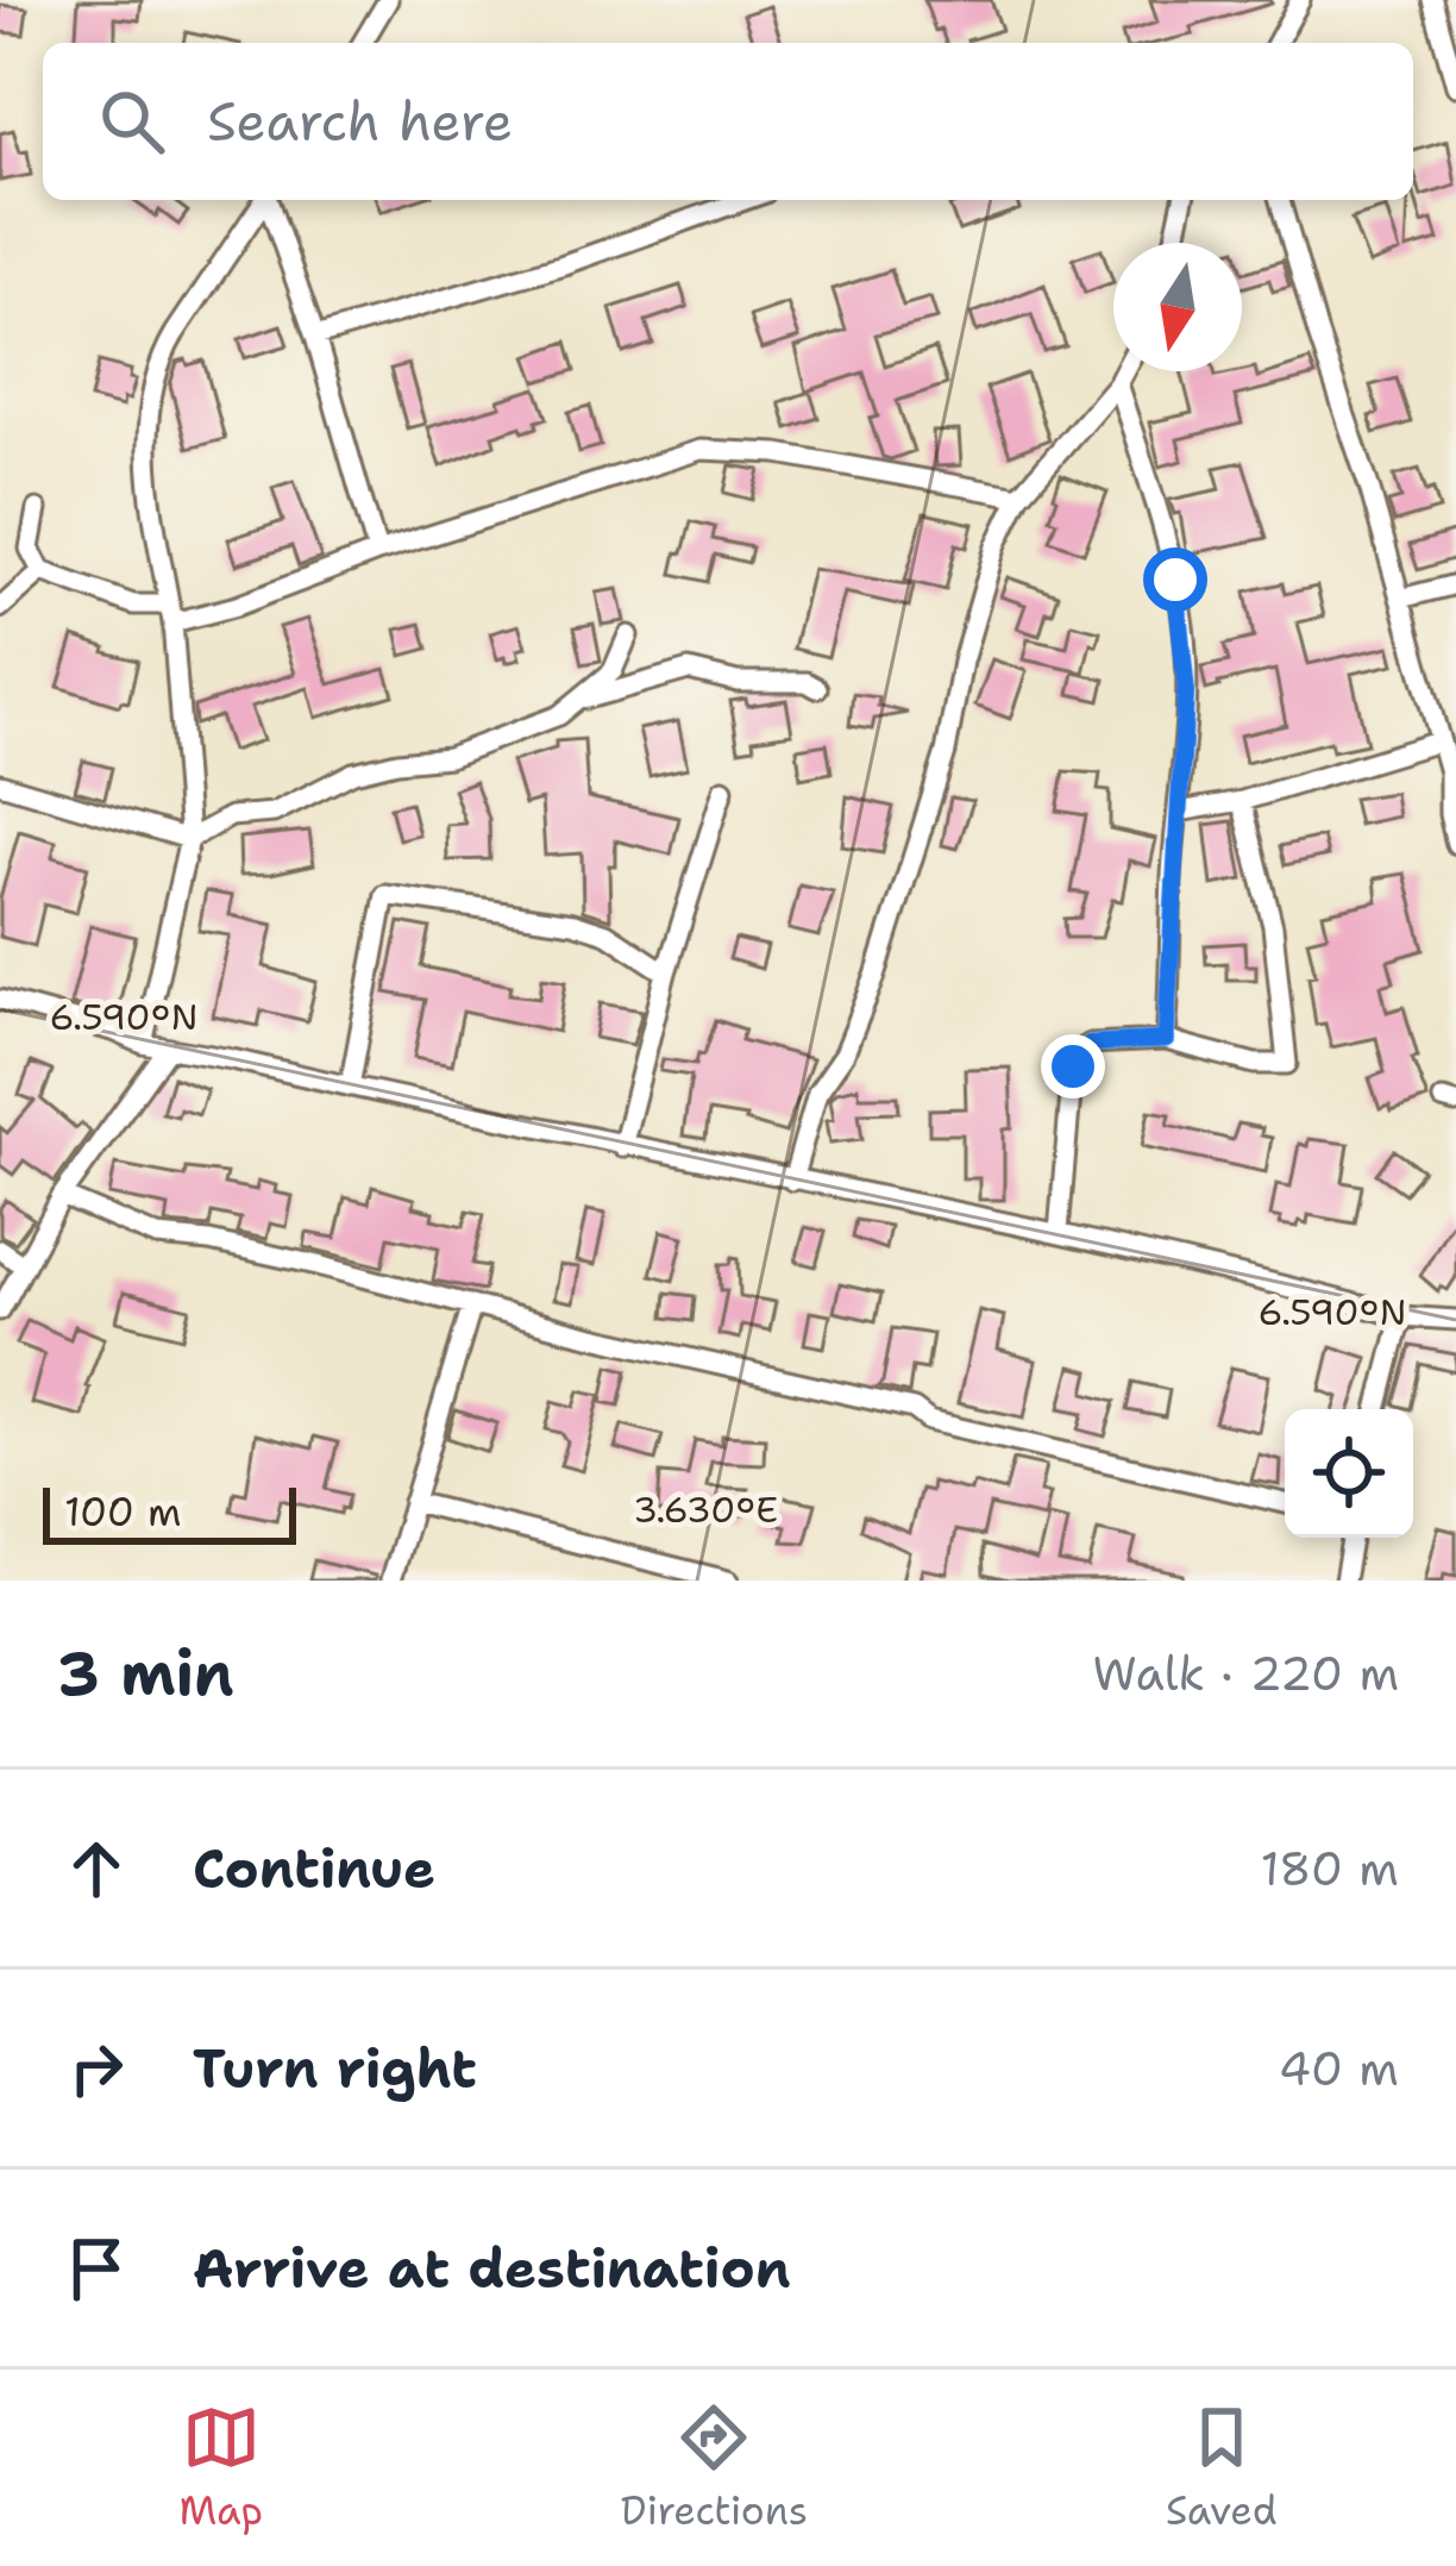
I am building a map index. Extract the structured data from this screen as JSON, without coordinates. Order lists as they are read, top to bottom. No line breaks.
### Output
{"scale_bar":"100 m","north":"bottom","page":{"search":"Search here","scale":"100 m","heading":["3 min","Walk · 220 m"],"list":[["Continue","180 m"],["Turn right","40 m"],"Arrive at destination"],"nav":["Map","Directions","Saved"]},"coordinates":["6.590°N","3.630°E"]}
